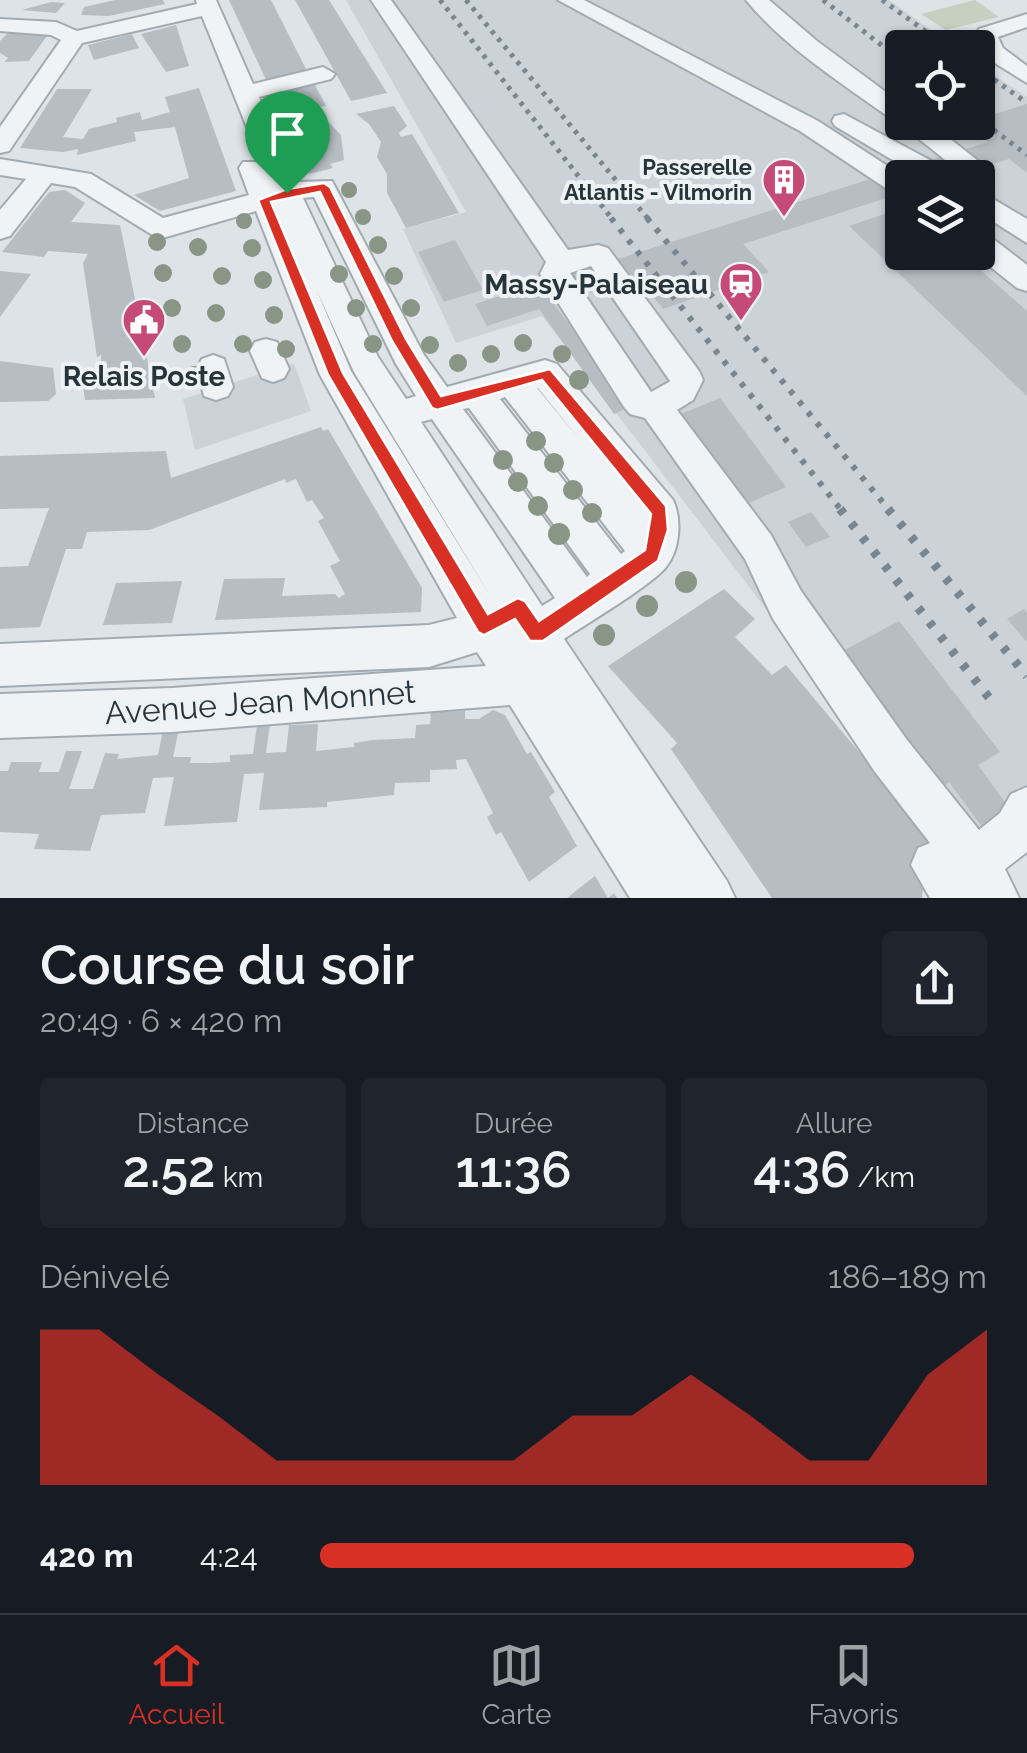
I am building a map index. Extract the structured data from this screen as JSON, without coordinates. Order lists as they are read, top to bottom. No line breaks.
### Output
{"streets":{"street":["Avenue Jean Monnet"]},"places":{"building":["Passerelle Atlantis - Vilmorin"],"station":["Massy-Palaiseau"],"public building":["Relais Poste"]},"page":{"heading":["Course du soir","20:49 · 6 × 420 m"],"stats":[["Distance","2.52 km"],["Durée","11:36"],["Allure","4:36 /km"]],"chart":["Dénivelé","186–189 m"],"list":[{"name":"420 m","note":"4:24"}],"tabs":["Accueil","Carte","Favoris"]}}
